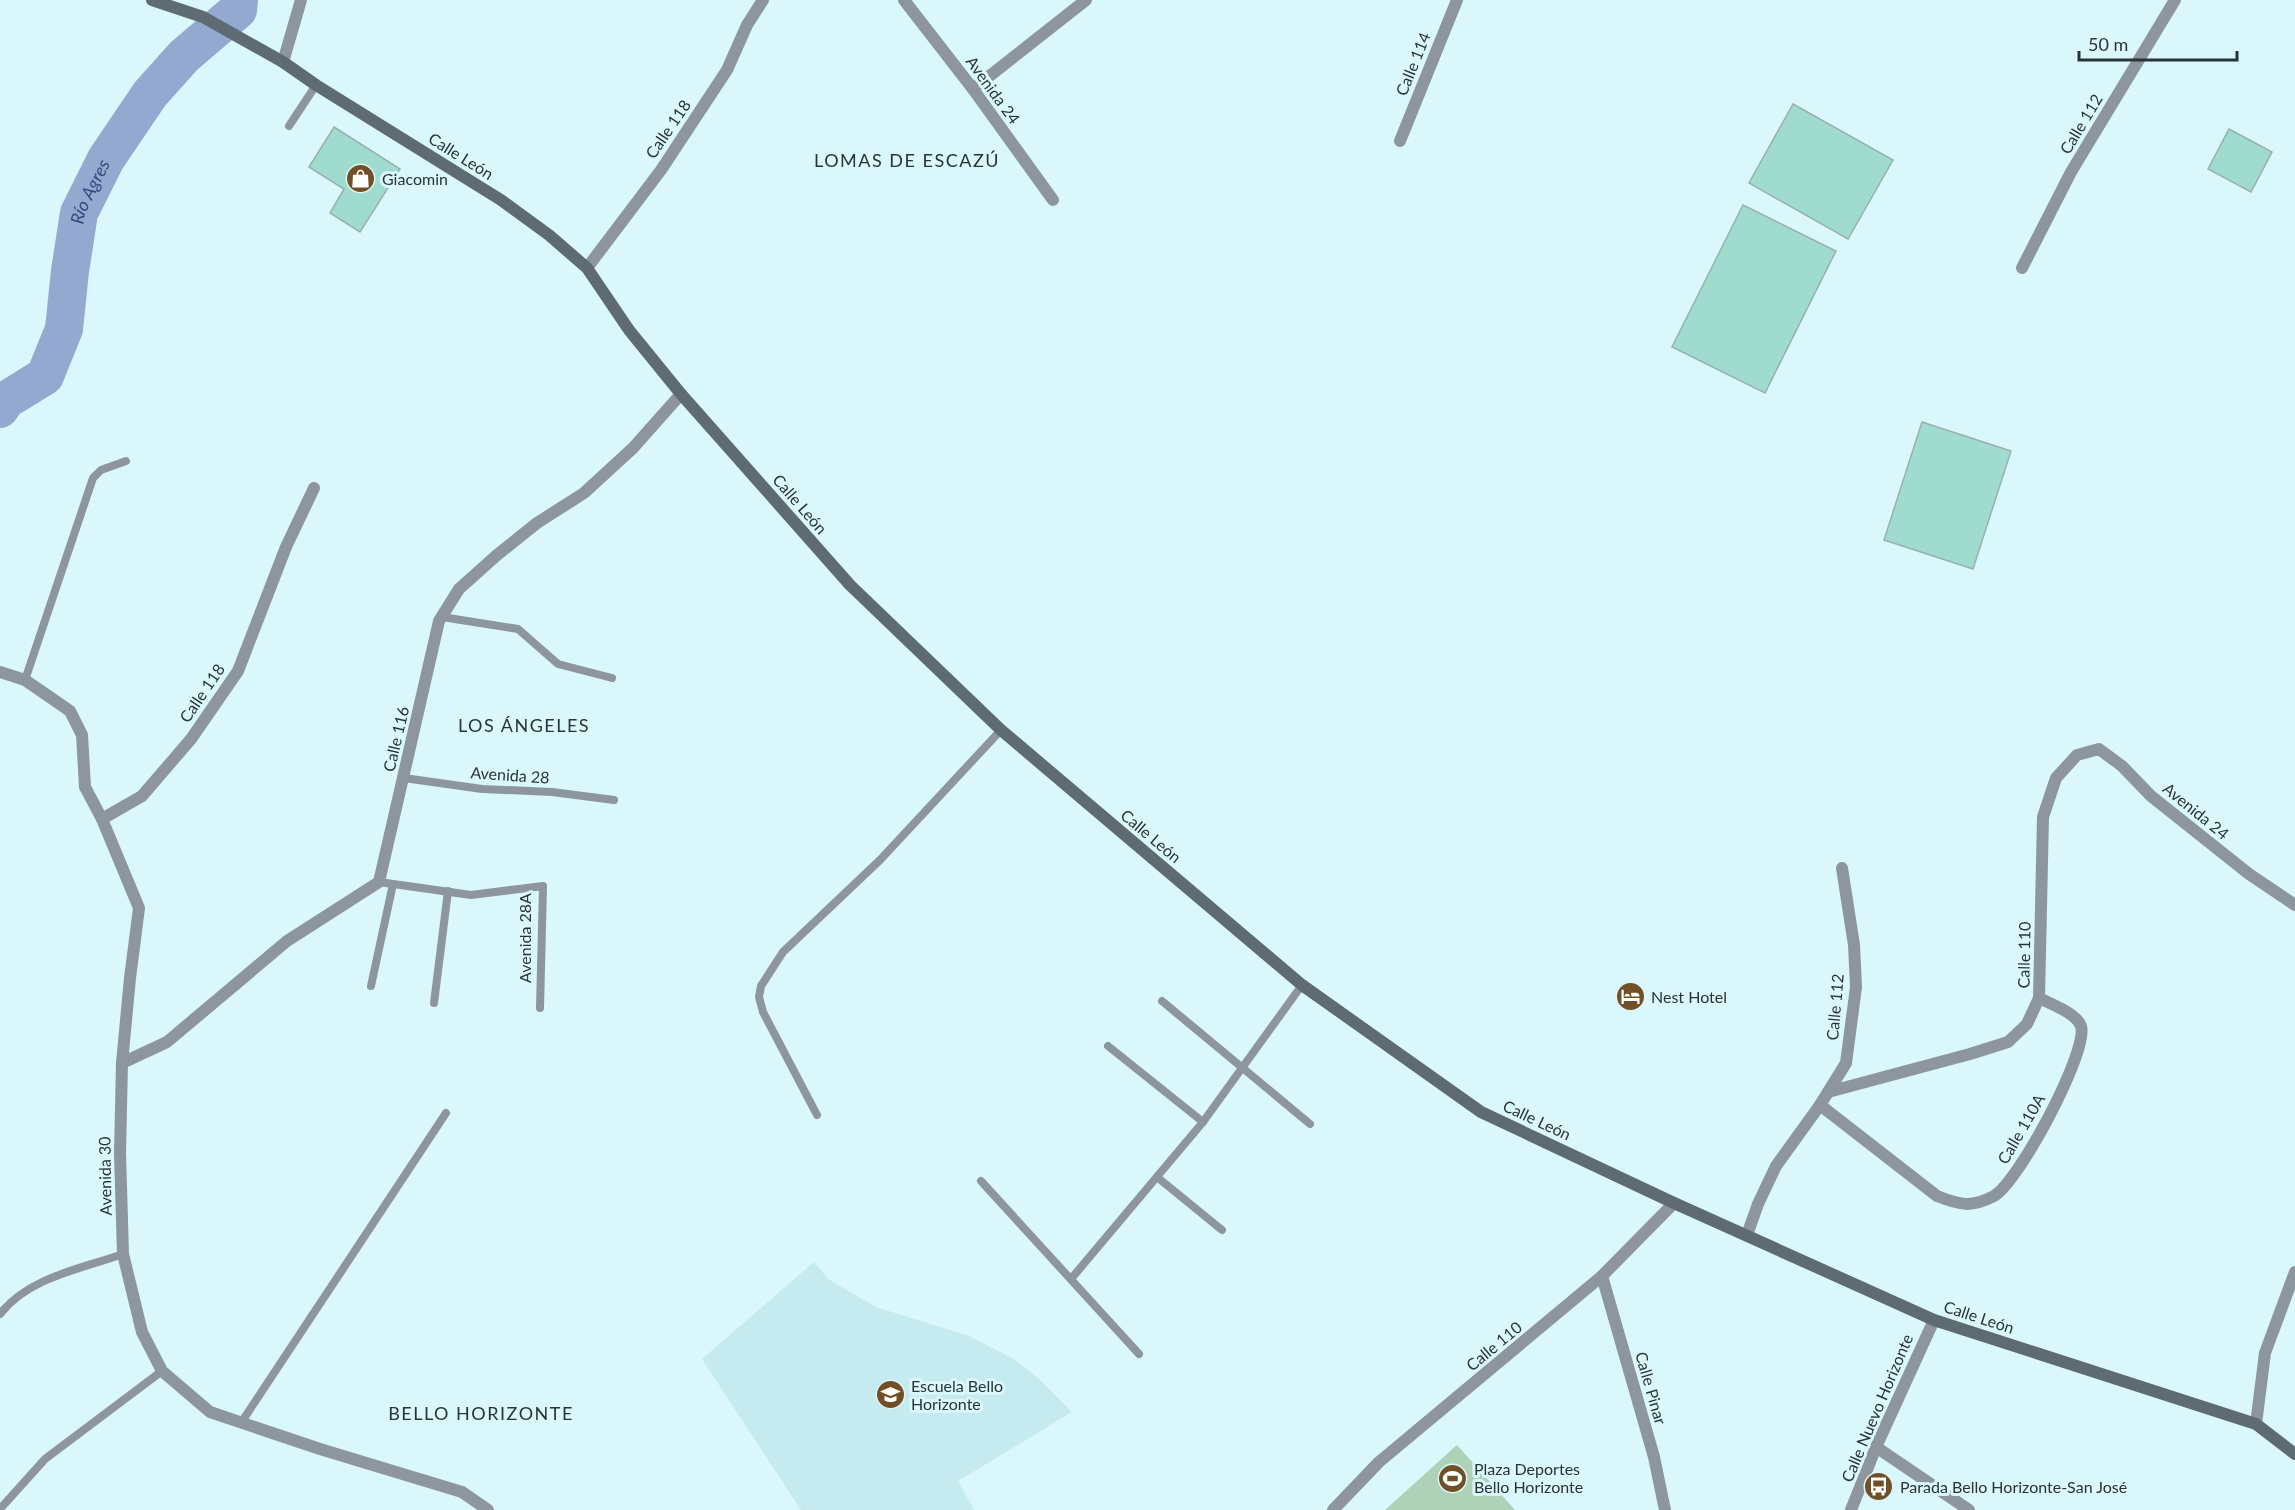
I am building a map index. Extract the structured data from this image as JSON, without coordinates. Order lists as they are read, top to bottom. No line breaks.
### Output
{"streets":{"main road":["Calle León"],"street":["Calle 114","Avenida 24","Calle 112","Calle 118","Calle 116","Calle 110","Calle 110A","Avenida 30","Calle Pinar","Calle Nuevo Horizonte"],"lane":["Avenida 28","Avenida 28A"]},"crossings":[["Avenida 24","Calle 110"],["Calle 112","Calle 110"],["Calle 112","Calle 110A"],["Calle 118","Calle León"],["Calle 118","Avenida 30"],["Calle León","Calle 116"],["Calle León","Calle 110"],["Calle León","Calle Nuevo Horizonte"],["Calle 116","Avenida 28"],["Calle 116","Avenida 28A"],["Calle 110","Calle 110A"],["Calle 110","Calle Pinar"]],"districts":["LOMAS DE ESCAZÚ","LOS ÁNGELES","BELLO HORIZONTE"],"water":["Río Agres"],"places":{"shop":["Giacomin"],"hotel":["Nest Hotel"],"school or university":["Escuela Bello Horizonte"],"sports":["Plaza Deportes Bello Horizonte"],"bus stop":["Parada Bello Horizonte-San José"]},"scale_bar":"50 m"}
